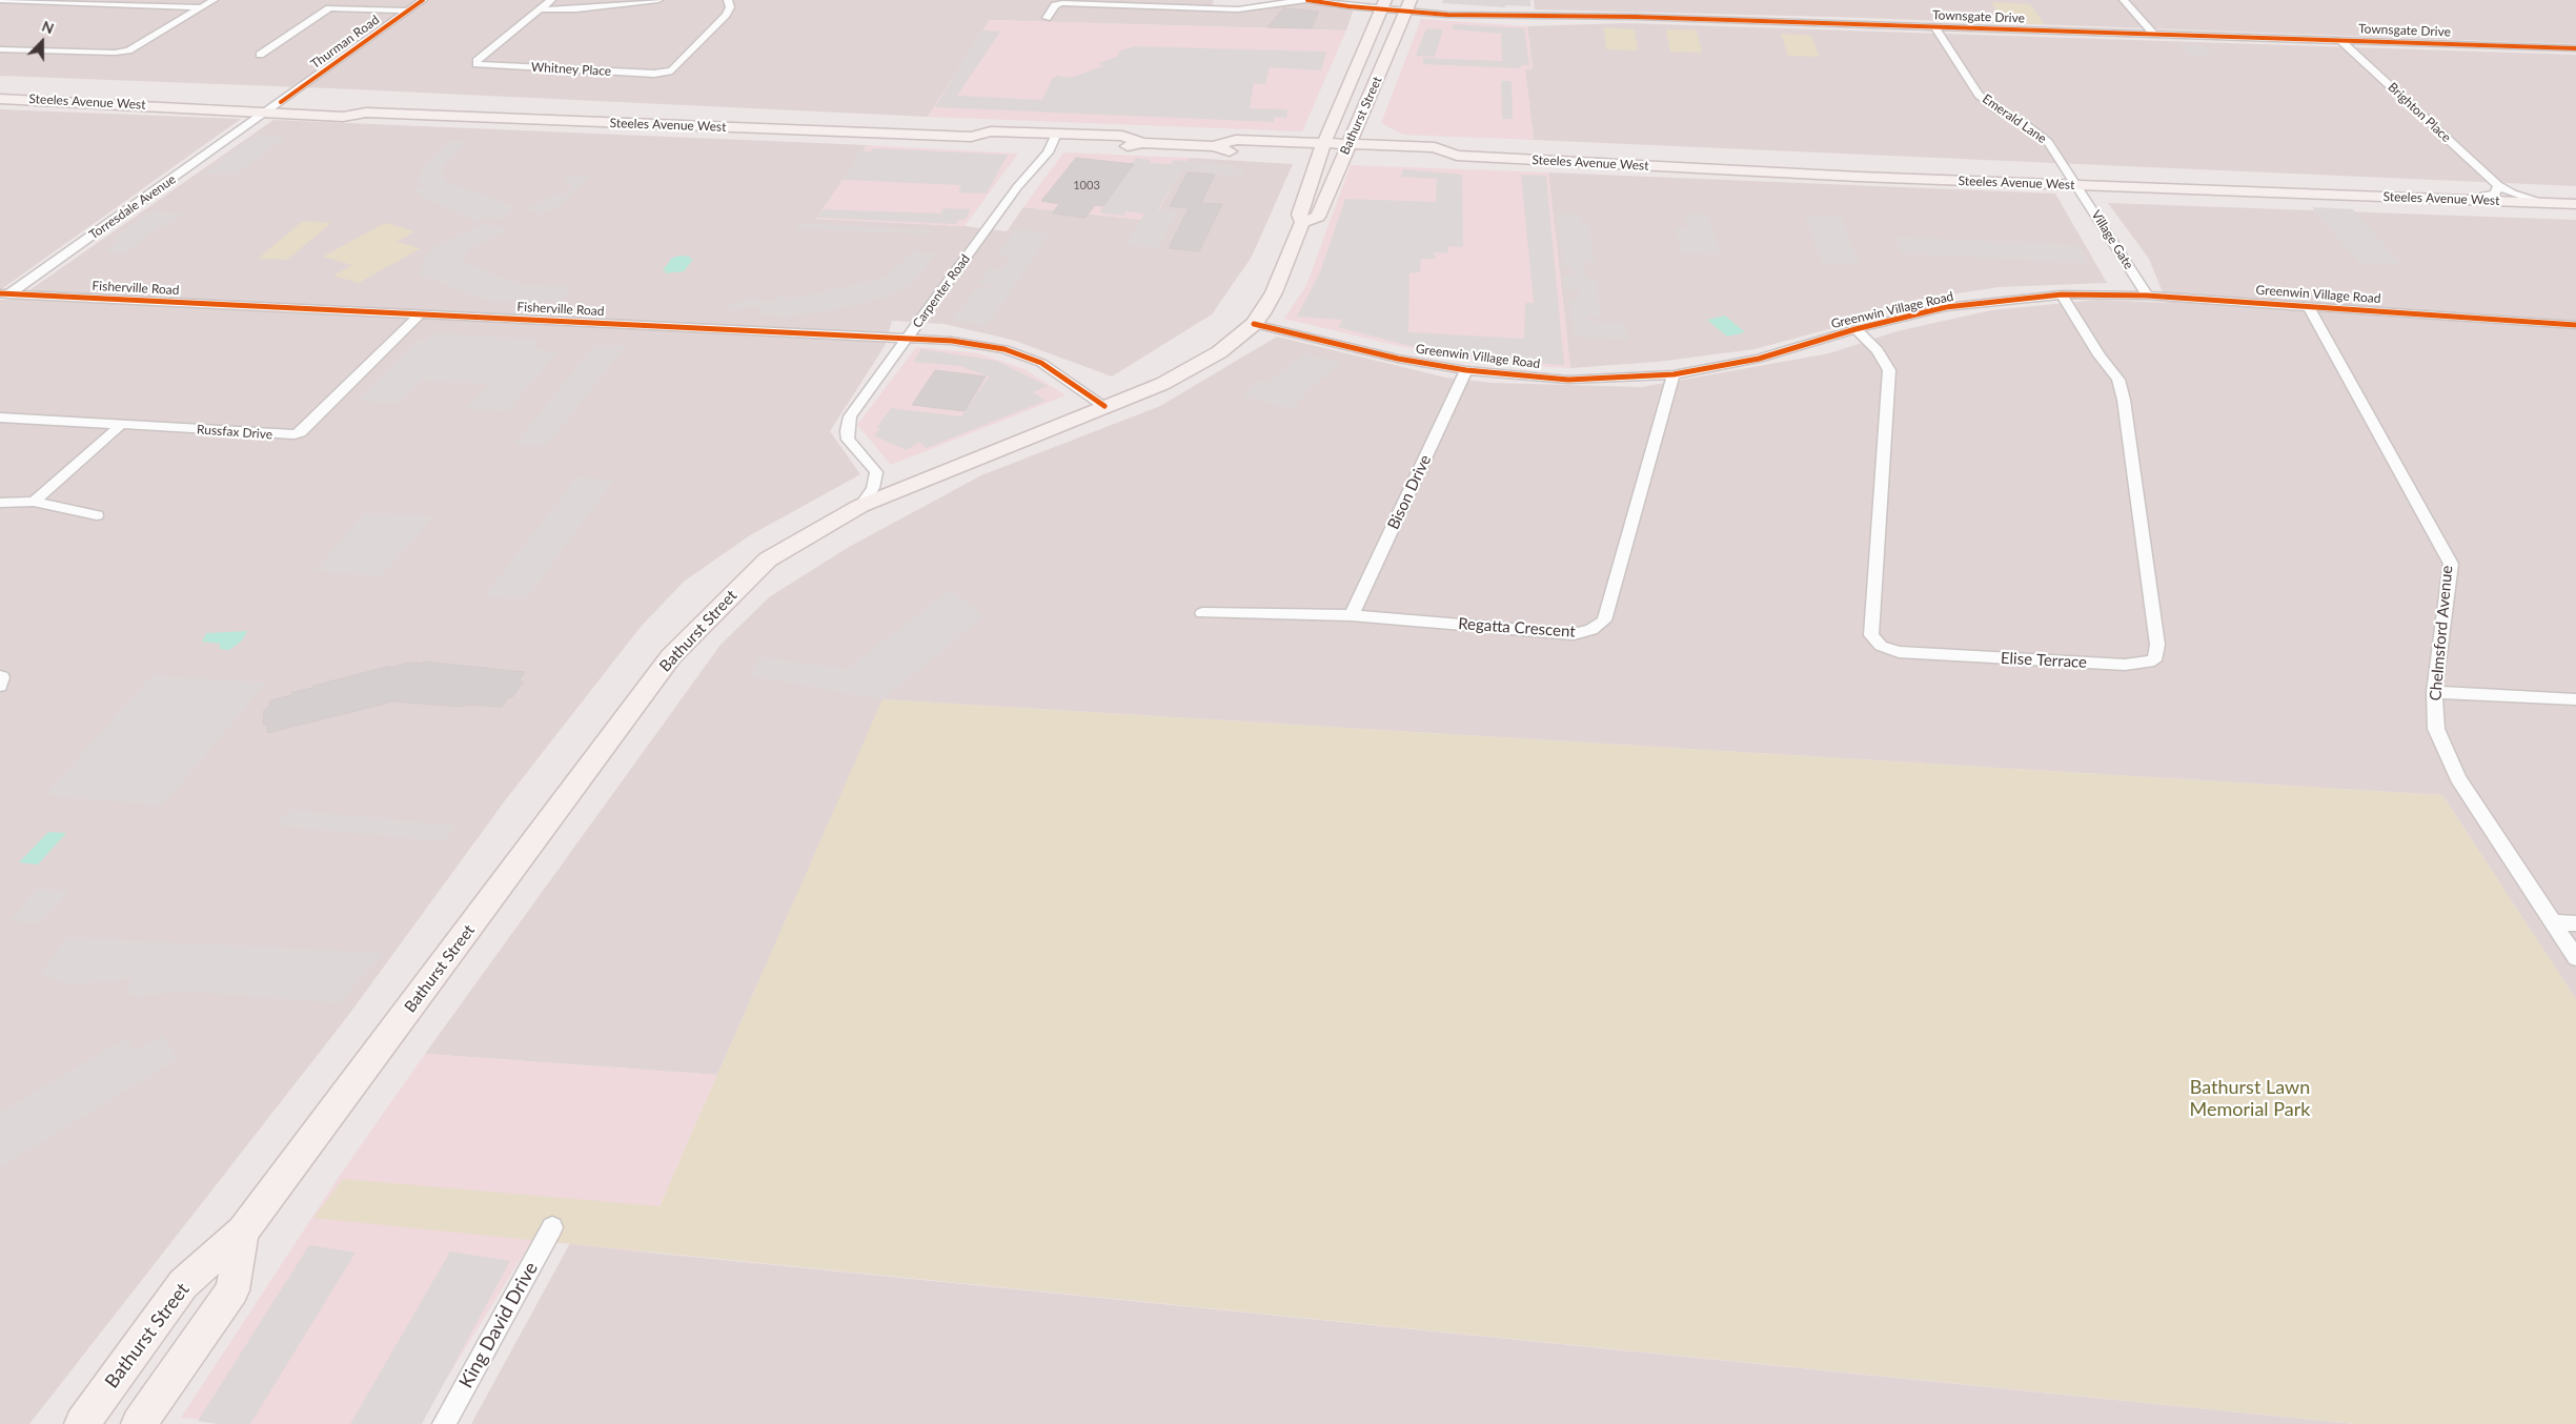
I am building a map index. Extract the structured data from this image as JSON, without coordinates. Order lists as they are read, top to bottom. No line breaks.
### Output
{"streets":{"main road":["Steeles Avenue West","Bathurst Street"],"street":["Townsgate Drive","Thurman Road","Whitney Place","Brighton Place","Emerald Lane","Torresdale Avenue","Village Gate","Fisherville Road","Carpenter Road","Greenwin Village Road","Russfax Drive","Bison Drive","Regatta Crescent","Chelmsford Avenue","Elise Terrace","King David Drive"]},"crossings":[["Townsgate Drive","Brighton Place"],["Townsgate Drive","Bathurst Street"],["Townsgate Drive","Emerald Lane"],["Thurman Road","Steeles Avenue West"],["Thurman Road","Torresdale Avenue"],["Steeles Avenue West","Brighton Place"],["Steeles Avenue West","Bathurst Street"],["Steeles Avenue West","Emerald Lane"],["Steeles Avenue West","Torresdale Avenue"],["Steeles Avenue West","Village Gate"],["Steeles Avenue West","Carpenter Road"],["Bathurst Street","Fisherville Road"],["Bathurst Street","Carpenter Road"],["Bathurst Street","Greenwin Village Road"],["Emerald Lane","Village Gate"],["Torresdale Avenue","Fisherville Road"],["Village Gate","Greenwin Village Road"],["Fisherville Road","Carpenter Road"],["Fisherville Road","Russfax Drive"],["Greenwin Village Road","Bison Drive"],["Greenwin Village Road","Regatta Crescent"],["Greenwin Village Road","Chelmsford Avenue"],["Greenwin Village Road","Elise Terrace"],["Bison Drive","Regatta Crescent"]],"parks":["Bathurst Lawn Memorial Park"],"house_numbers":["1003"],"north":"top"}
